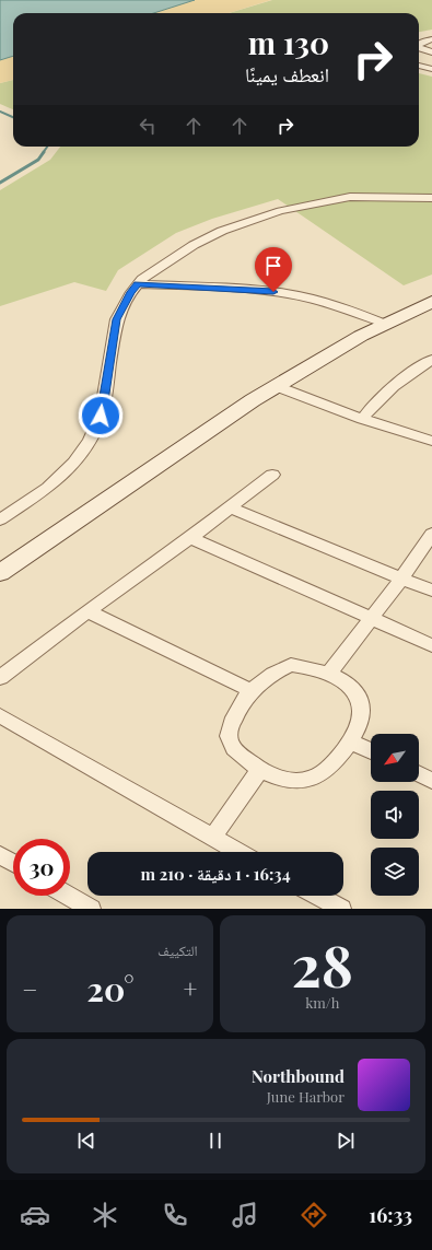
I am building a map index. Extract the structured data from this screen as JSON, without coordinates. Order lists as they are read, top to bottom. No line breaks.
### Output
{"north":"bottom left","page":{"turn":["130 m","انعطف يمينًا"],"limit":"30","trip":"16:34 · 1 دقيقة · 210 m","tile":[["28","km/h"],"التكييف"],"heat":["−","20°","+"],"song":["Northbound","June Harbor"],"tabs":"16:33"}}
